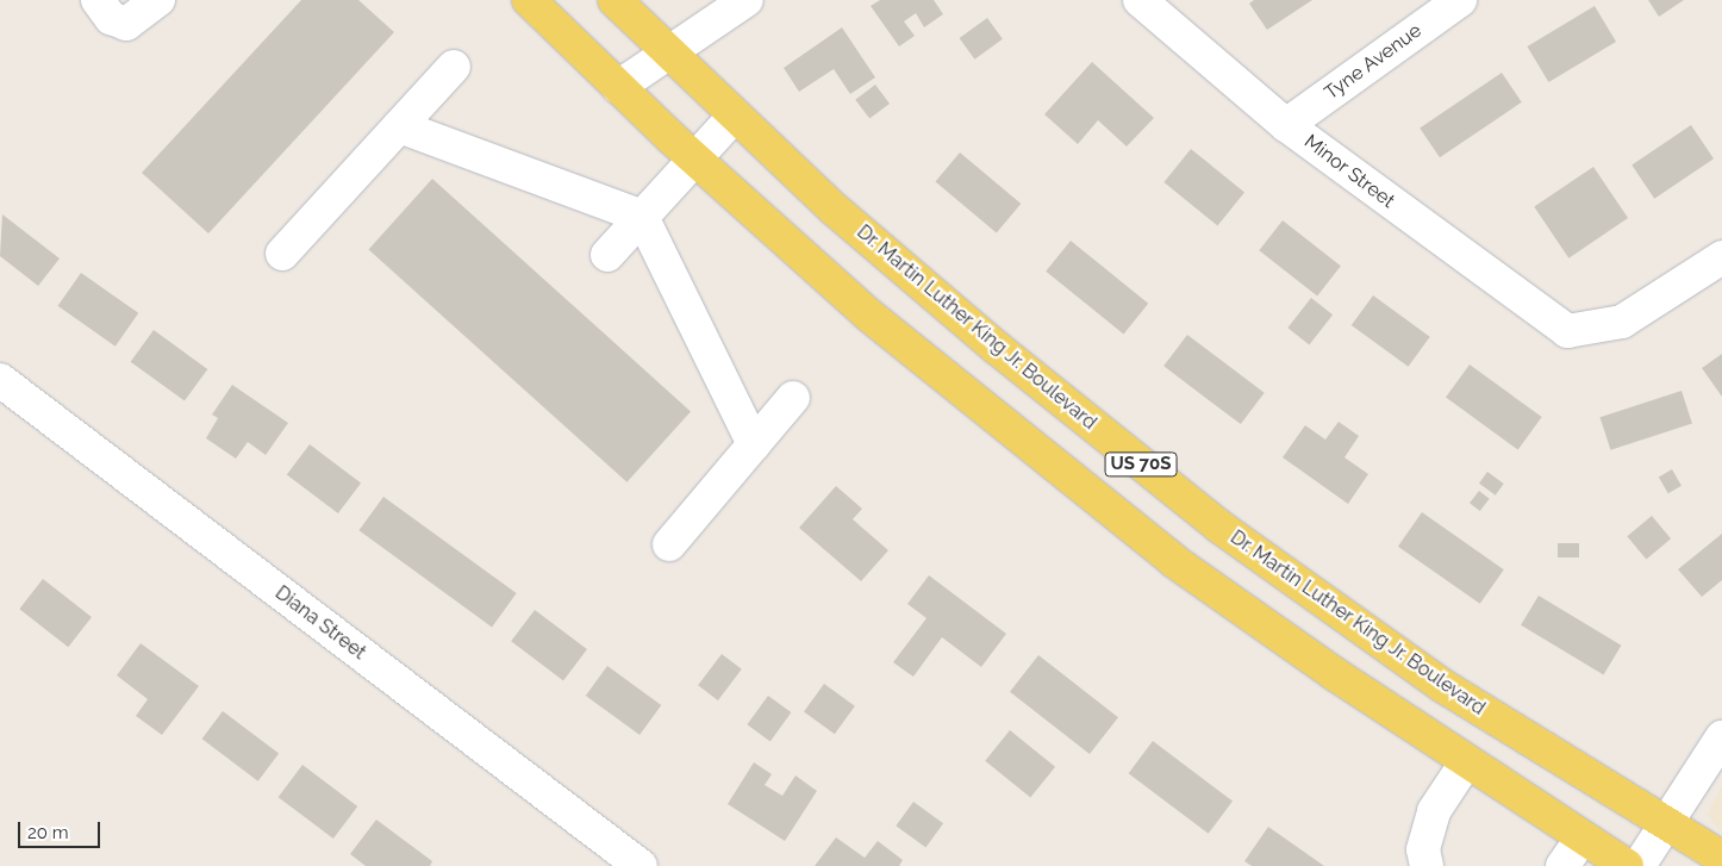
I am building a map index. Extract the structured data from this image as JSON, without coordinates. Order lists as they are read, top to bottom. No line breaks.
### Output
{"streets":{"main road":["Dr. Martin Luther King Jr. Boulevard","US 70S"],"street":["Tyne Avenue","Minor Street","Diana Street"]},"crossings":[["Tyne Avenue","Minor Street"]],"scale_bar":"20 m"}
